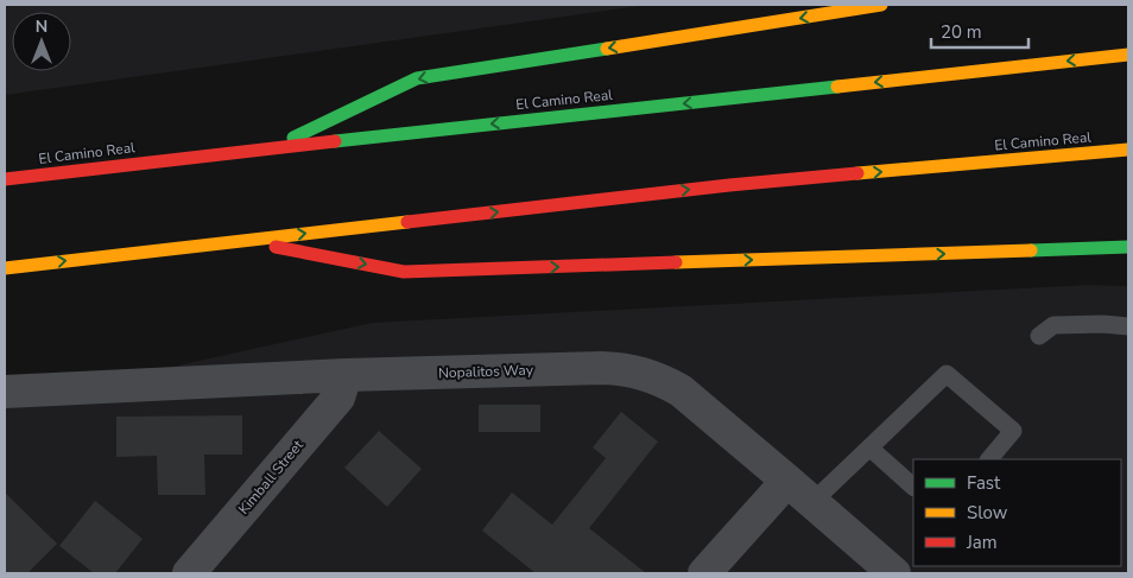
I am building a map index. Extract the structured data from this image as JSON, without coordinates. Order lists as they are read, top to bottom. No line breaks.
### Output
{"streets":{"highway":["El Camino Real"],"street":["Nopalitos Way","Kimball Street"]},"crossings":[["Nopalitos Way","Kimball Street"]],"legend":["Fast","Slow","Jam"],"scale_bar":"20 m","north":"top"}
